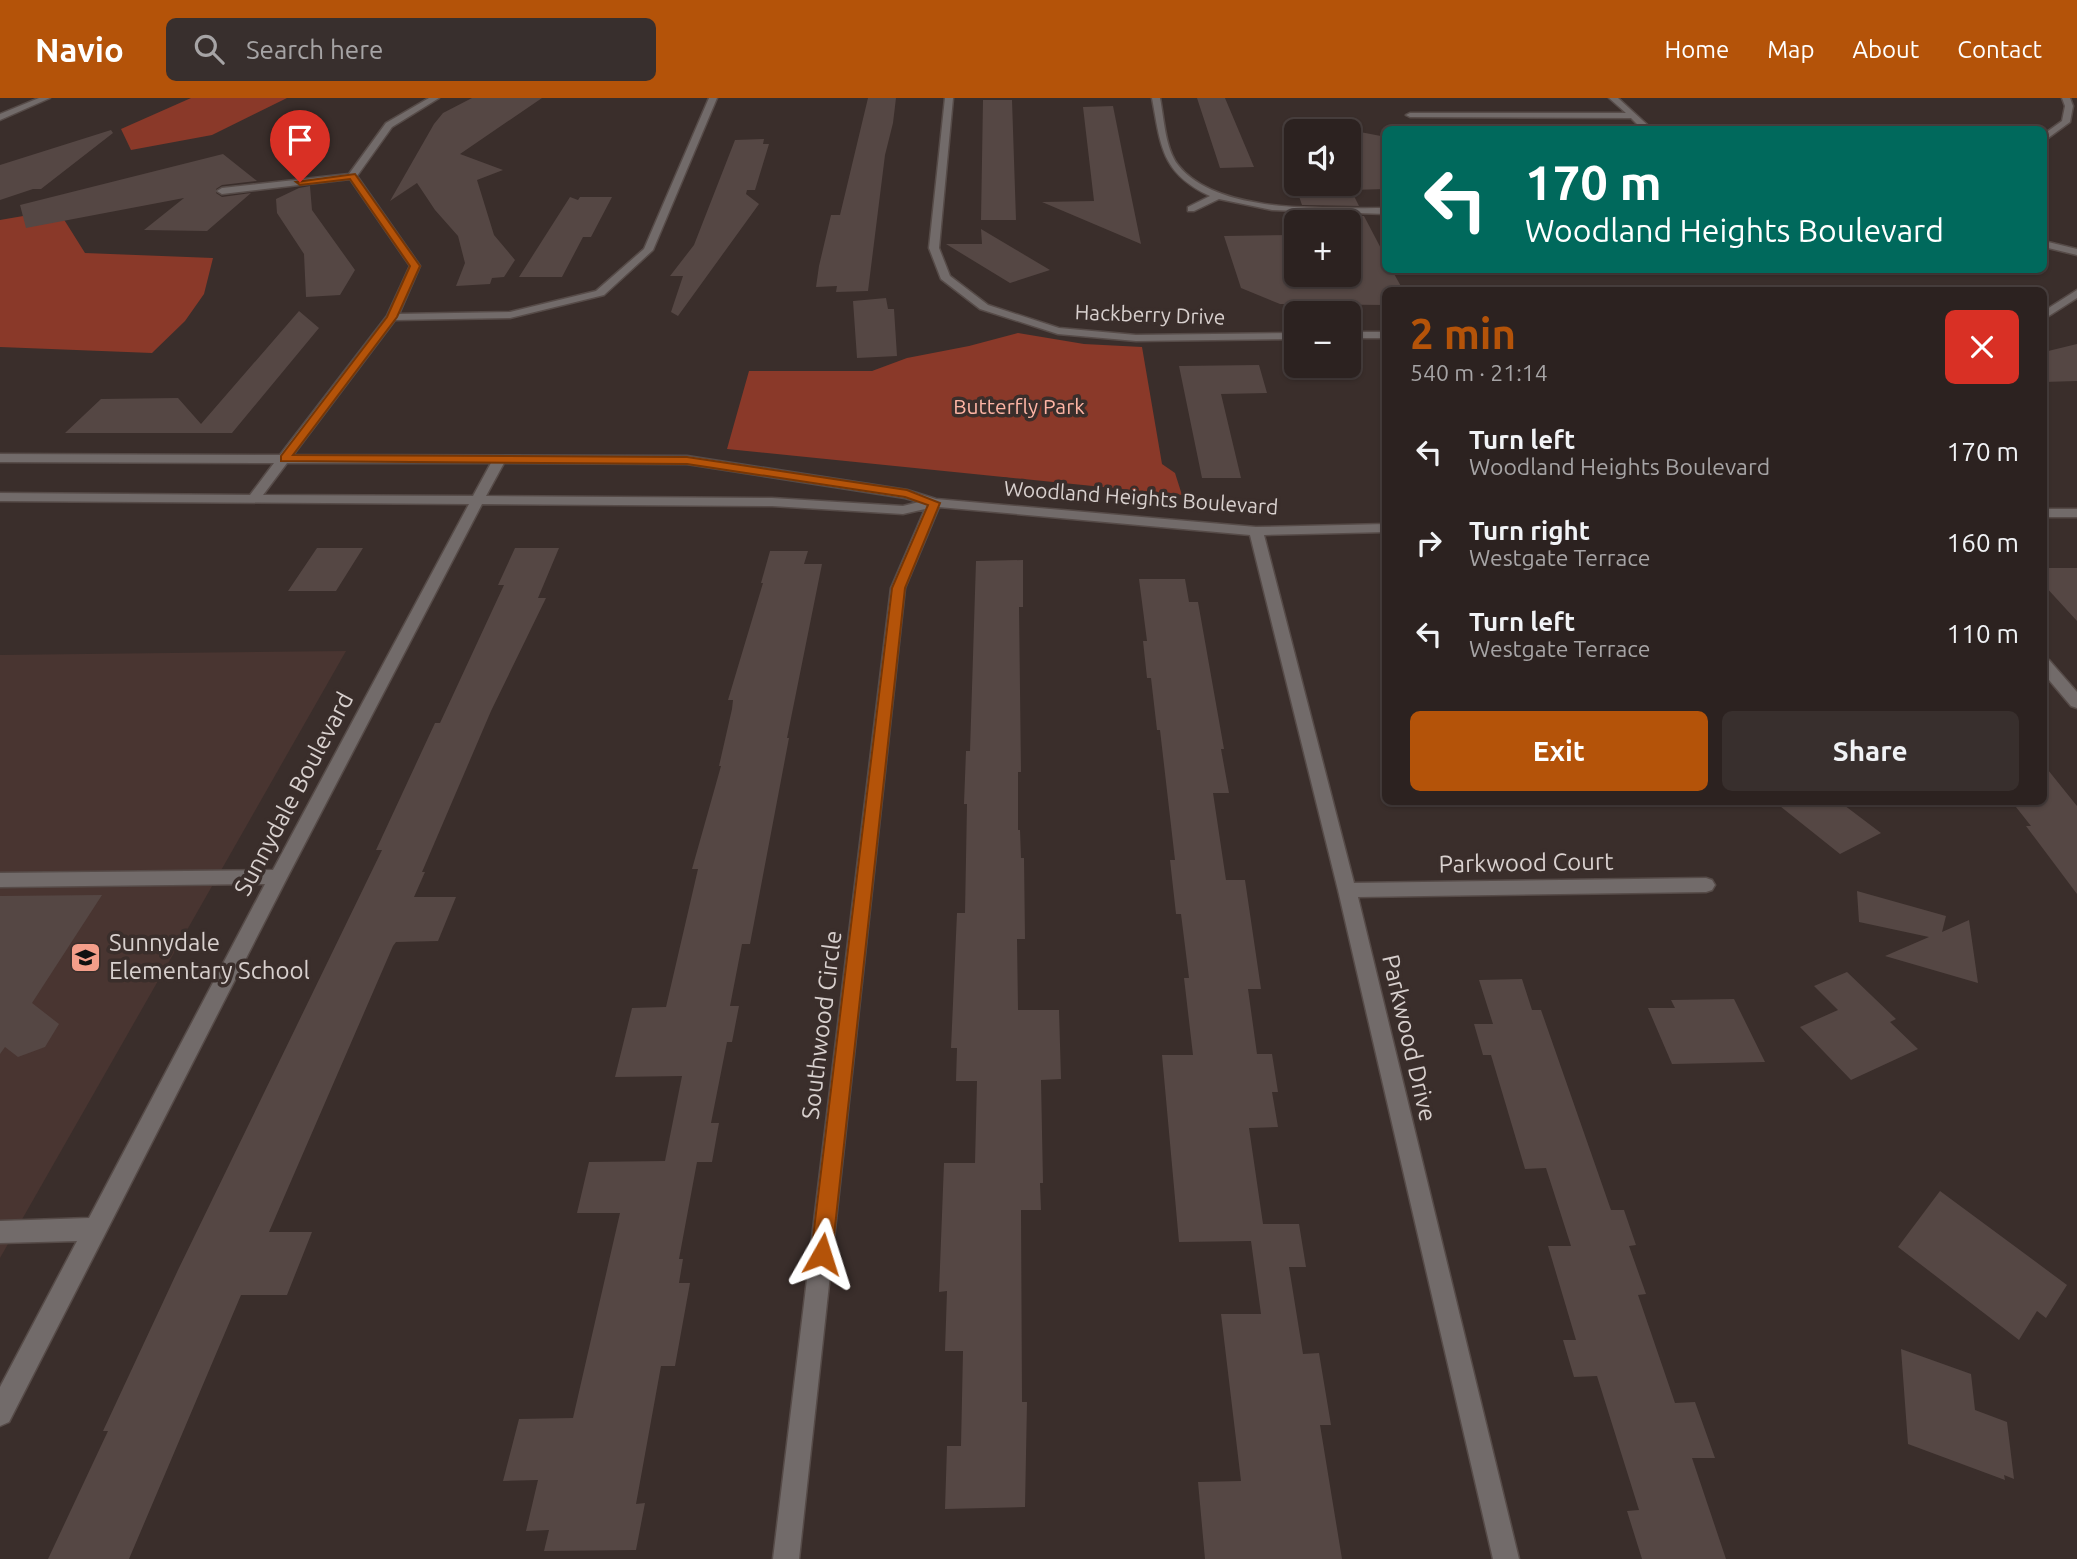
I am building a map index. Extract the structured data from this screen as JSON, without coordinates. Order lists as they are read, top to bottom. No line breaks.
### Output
{"streets":{"street":["Hackberry Drive","Woodland Heights Boulevard","Sunnydale Boulevard","Parkwood Court","Southwood Circle","Parkwood Drive"]},"crossings":[["Woodland Heights Boulevard","Sunnydale Boulevard"],["Woodland Heights Boulevard","Southwood Circle"],["Woodland Heights Boulevard","Parkwood Drive"],["Parkwood Court","Parkwood Drive"]],"parks":["Butterfly Park"],"places":{"school or university":["Sunnydale Elementary School"]},"page":{"header":"Navio","search":"Search here","nav":["Home","Map","About","Contact"],"map_buttons":["+","−"],"turn":["170 m","Woodland Heights Boulevard"],"heading":["2 min","540 m · 21:14"],"list":[{"name":"Turn left","note":"Woodland Heights Boulevard","value":"170 m"},{"name":"Turn right","note":"Westgate Terrace","value":"160 m"},{"name":"Turn left","note":"Westgate Terrace","value":"110 m"}],"buttons":["Exit","Share"]}}
